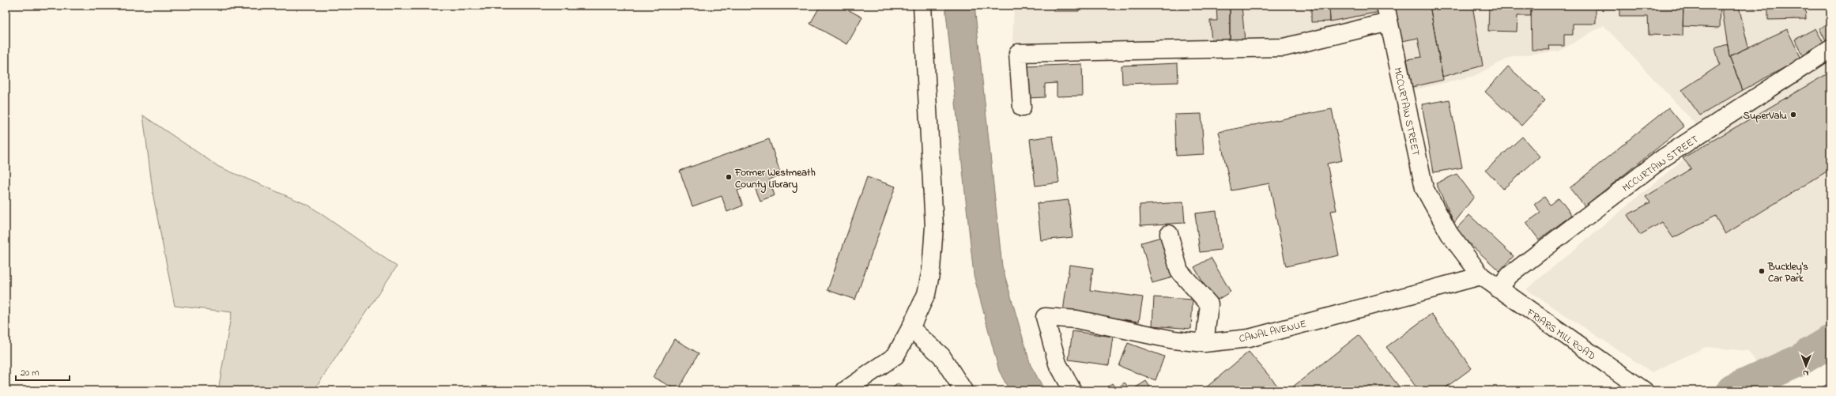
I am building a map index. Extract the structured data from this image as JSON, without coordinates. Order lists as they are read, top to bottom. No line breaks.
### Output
{"streets":{"street":["MCCURTAIN STREET","CANAL AVENUE","FRIARS MILL ROAD"]},"crossings":[["MCCURTAIN STREET","CANAL AVENUE"],["MCCURTAIN STREET","FRIARS MILL ROAD"],["CANAL AVENUE","FRIARS MILL ROAD"]],"places":["SuperValu","Former Westmeath County Library","Buckley's Car Park"],"scale_bar":"20 m","north":"bottom"}
